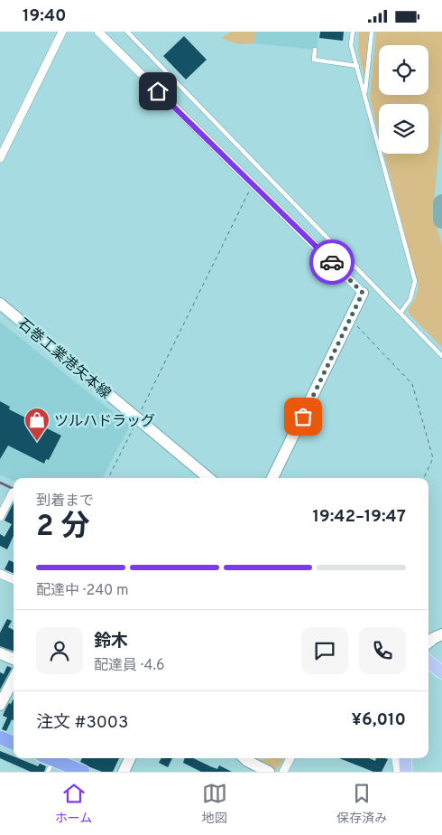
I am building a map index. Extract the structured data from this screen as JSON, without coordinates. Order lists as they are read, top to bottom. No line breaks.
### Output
{"streets":{"street":["石巻工業港矢本線"]},"places":{"shop":["ツルハドラッグ"]},"page":{"status":"19:40","heading":["2 分","到着まで","19:42–19:47"],"panel":["鈴木","配達員 · 4.6","注文 #3003","¥6,010"],"bar":"配達中 · 240 m","tabs":["ホーム","地図","保存済み"]}}
